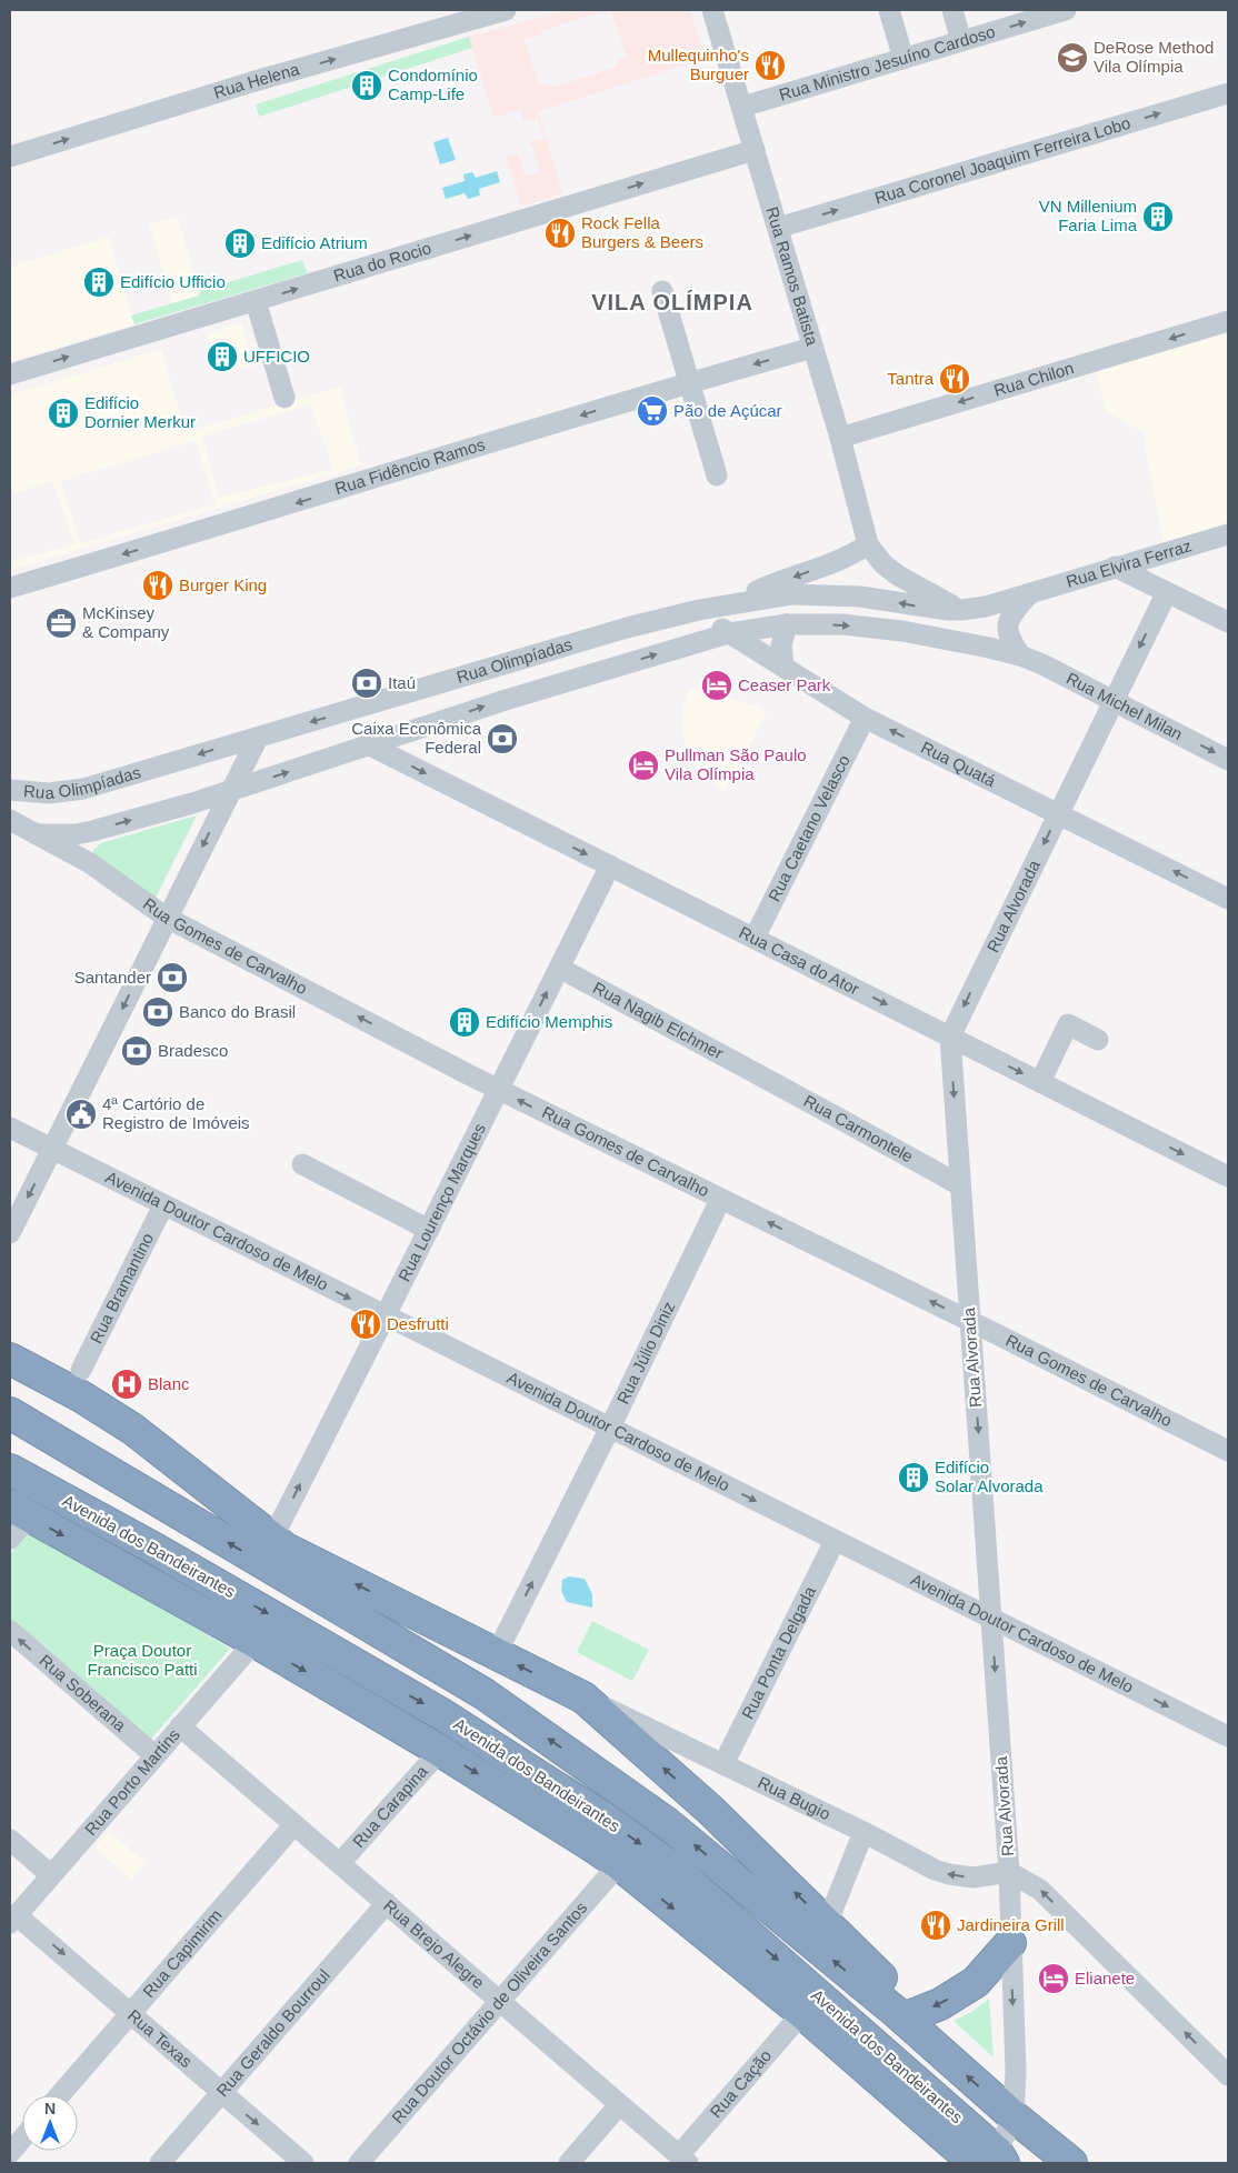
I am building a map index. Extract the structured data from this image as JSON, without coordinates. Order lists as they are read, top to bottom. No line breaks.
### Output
{"streets":{"highway":["Avenida dos Bandeirantes"],"street":["Rua Ministro Jesuíno Cardoso","Rua Helena","Rua Coronel Joaquim Ferreira Lobo","Rua do Rocio","Rua Ramos Batista","Rua Chilon","Rua Fidêncio Ramos","Rua Elvira Ferraz","Rua Olimpíadas","Rua Michel Milan","Rua Quatá","Rua Caetano Velasco","Rua Alvorada","Rua Gomes de Carvalho","Rua Casa do Ator","Rua Nagib Elchmer","Rua Carmontele","Rua Lourenço Marques","Avenida Doutor Cardoso de Melo","Rua Bramantino","Rua Júlio Diniz","Rua Ponta Delgada","Rua Soberana","Rua Porto Martins","Rua Bugio","Rua Carapina","Rua Brejo Alegre","Rua Capimirim","Rua Doutor Octávio de Oliveira Santos","Rua Geraldo Bourroul","Rua Texas","Rua Cação"]},"crossings":[["Rua Ministro Jesuíno Cardoso","Rua Ramos Batista"],["Rua Coronel Joaquim Ferreira Lobo","Rua Ramos Batista"],["Rua do Rocio","Rua Ramos Batista"],["Rua Ramos Batista","Rua Chilon"],["Rua Ramos Batista","Rua Fidêncio Ramos"],["Rua Ramos Batista","Rua Olimpíadas"],["Rua Elvira Ferraz","Rua Olimpíadas"],["Rua Olimpíadas","Rua Michel Milan"],["Rua Olimpíadas","Rua Quatá"],["Rua Olimpíadas","Rua Gomes de Carvalho"],["Rua Olimpíadas","Rua Casa do Ator"],["Rua Michel Milan","Rua Alvorada"],["Rua Quatá","Rua Caetano Velasco"],["Rua Quatá","Rua Alvorada"],["Rua Caetano Velasco","Rua Casa do Ator"],["Rua Alvorada","Rua Gomes de Carvalho"],["Rua Alvorada","Rua Casa do Ator"],["Rua Alvorada","Rua Carmontele"],["Rua Alvorada","Avenida Doutor Cardoso de Melo"],["Rua Alvorada","Rua Bugio"],["Rua Gomes de Carvalho","Rua Lourenço Marques"],["Rua Gomes de Carvalho","Rua Júlio Diniz"],["Rua Casa do Ator","Rua Lourenço Marques"],["Rua Nagib Elchmer","Rua Carmontele"],["Rua Nagib Elchmer","Rua Lourenço Marques"],["Rua Lourenço Marques","Avenida Doutor Cardoso de Melo"],["Rua Lourenço Marques","Avenida dos Bandeirantes"],["Avenida Doutor Cardoso de Melo","Rua Bramantino"],["Avenida Doutor Cardoso de Melo","Rua Júlio Diniz"],["Avenida Doutor Cardoso de Melo","Rua Ponta Delgada"],["Rua Júlio Diniz","Avenida dos Bandeirantes"],["Avenida dos Bandeirantes","Rua Porto Martins"],["Avenida dos Bandeirantes","Rua Bugio"],["Avenida dos Bandeirantes","Rua Carapina"],["Avenida dos Bandeirantes","Rua Doutor Octávio de Oliveira Santos"],["Avenida dos Bandeirantes","Rua Cação"],["Rua Ponta Delgada","Rua Bugio"],["Rua Soberana","Rua Porto Martins"],["Rua Porto Martins","Rua Brejo Alegre"],["Rua Porto Martins","Rua Texas"],["Rua Carapina","Rua Brejo Alegre"],["Rua Brejo Alegre","Rua Capimirim"],["Rua Brejo Alegre","Rua Doutor Octávio de Oliveira Santos"],["Rua Brejo Alegre","Rua Geraldo Bourroul"],["Rua Brejo Alegre","Rua Cação"],["Rua Capimirim","Rua Texas"],["Rua Geraldo Bourroul","Rua Texas"]],"one_way":["Rua Helena","Rua Coronel Joaquim Ferreira Lobo","Rua do Rocio","Rua Chilon","Rua Fidêncio Ramos","Rua Quatá","Rua Gomes de Carvalho","Rua Casa do Ator","Rua Lourenço Marques","Avenida Doutor Cardoso de Melo","Rua Júlio Diniz","Rua Soberana","Rua Texas"],"districts":["VILA OLÍMPIA"],"parks":["Praça Doutor Francisco Patti"],"places":{"school or university":["DeRose Method Vila Olímpia"],"restaurant":["Mullequinho's Burguer","Rock Fella Burgers & Beers","Tantra","Burger King","Desfrutti","Jardineira Grill"],"building":["Condomínio Camp-Life","VN Millenium Faria Lima","Edifício Atrium","Edifício Ufficio","UFFICIO","Edifício Dornier Merkur","Edifício Memphis","Edifício Solar Alvorada"],"supermarket":["Pão de Açúcar"],"office":["McKinsey & Company"],"bank":["Itaú","Caixa Econômica Federal","Santander","Banco do Brasil","Bradesco"],"hotel":["Ceaser Park","Pullman São Paulo Vila Olímpia","Elianete"],"public building":["4ª Cartório de Registro de Imóveis"],"hospital":["Blanc"]},"north":"top"}
